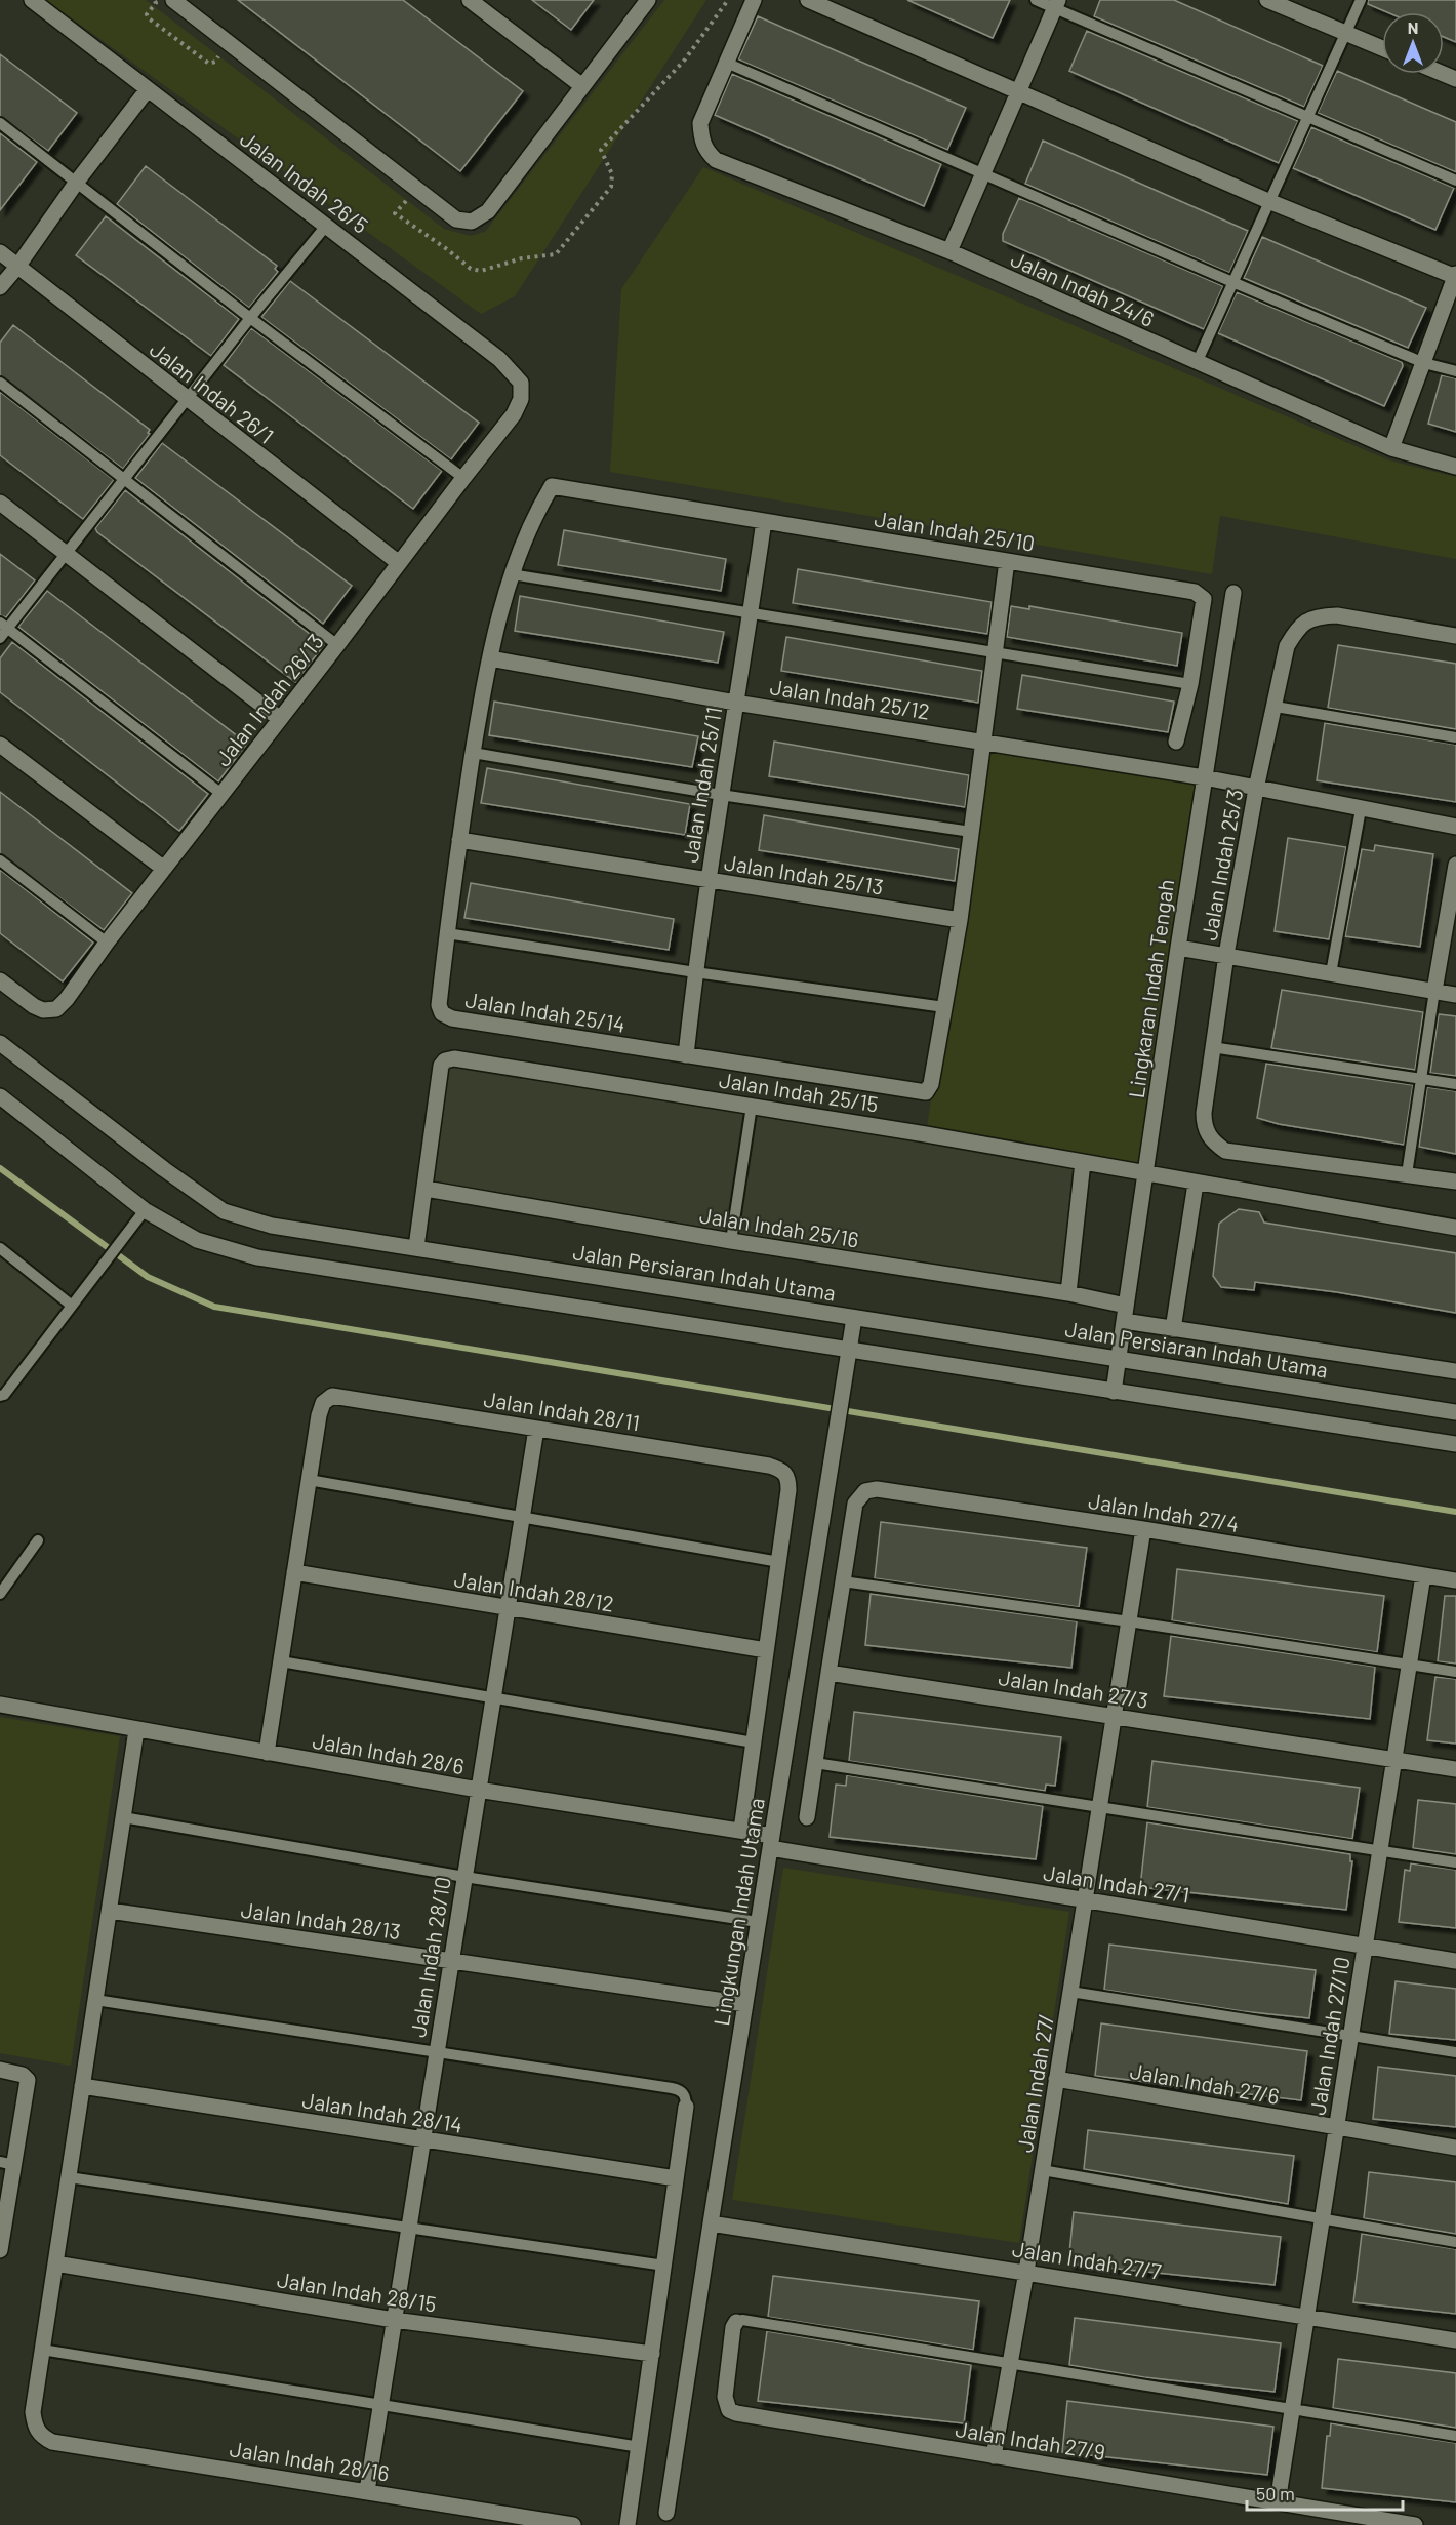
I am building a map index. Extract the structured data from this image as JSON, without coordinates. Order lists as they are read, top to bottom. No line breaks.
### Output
{"streets":{"street":["Jalan Indah 26/5","Jalan Indah 24/6","Jalan Indah 26/1","Jalan Indah 25/10","Jalan Indah 25/12","Jalan Indah 26/13","Jalan Indah 25/11","Jalan Indah 25/3","Jalan Indah 25/13","Lingkaran Indah Tengah","Jalan Indah 25/14","Jalan Indah 25/15","Jalan Indah 25/16","Jalan Persiaran Indah Utama","Jalan Indah 28/11","Jalan Indah 27/4","Jalan Indah 28/12","Jalan Indah 27/3","Jalan Indah 28/6","Jalan Indah 27/1","Lingkungan Indah Utama","Jalan Indah 28/13","Jalan Indah 28/10","Jalan Indah 27/10","Jalan Indah 27/","Jalan Indah 27/6","Jalan Indah 28/14","Jalan Indah 27/7","Jalan Indah 28/15","Jalan Indah 27/9","Jalan Indah 28/16"]},"crossings":[["Jalan Indah 26/5","Jalan Indah 26/13"],["Jalan Indah 26/1","Jalan Indah 26/13"],["Jalan Indah 25/10","Jalan Indah 25/11"],["Jalan Indah 25/10","Jalan Indah 25/14"],["Jalan Indah 25/12","Jalan Indah 25/11"],["Jalan Indah 25/12","Jalan Indah 25/3"],["Jalan Indah 25/12","Lingkaran Indah Tengah"],["Jalan Indah 25/12","Jalan Indah 25/14"],["Jalan Indah 25/11","Jalan Indah 25/13"],["Jalan Indah 25/11","Jalan Indah 25/14"],["Jalan Indah 25/13","Jalan Indah 25/14"],["Lingkaran Indah Tengah","Jalan Indah 25/15"],["Lingkaran Indah Tengah","Jalan Indah 25/16"],["Lingkaran Indah Tengah","Jalan Persiaran Indah Utama"],["Jalan Indah 25/15","Jalan Indah 25/16"],["Jalan Persiaran Indah Utama","Lingkungan Indah Utama"],["Jalan Indah 28/11","Jalan Indah 28/10"],["Jalan Indah 27/4","Jalan Indah 27/10"],["Jalan Indah 27/4","Jalan Indah 27/"],["Jalan Indah 28/12","Jalan Indah 28/10"],["Jalan Indah 27/3","Jalan Indah 27/10"],["Jalan Indah 27/3","Jalan Indah 27/"],["Jalan Indah 28/6","Jalan Indah 27/1"],["Jalan Indah 28/6","Lingkungan Indah Utama"],["Jalan Indah 28/6","Jalan Indah 28/10"],["Jalan Indah 27/1","Lingkungan Indah Utama"],["Jalan Indah 27/1","Jalan Indah 27/10"],["Jalan Indah 27/1","Jalan Indah 27/"],["Lingkungan Indah Utama","Jalan Indah 28/13"],["Lingkungan Indah Utama","Jalan Indah 27/7"],["Jalan Indah 28/13","Jalan Indah 28/10"],["Jalan Indah 28/10","Jalan Indah 28/14"],["Jalan Indah 28/10","Jalan Indah 28/15"],["Jalan Indah 28/10","Jalan Indah 28/16"],["Jalan Indah 27/10","Jalan Indah 27/6"],["Jalan Indah 27/10","Jalan Indah 27/7"],["Jalan Indah 27/10","Jalan Indah 27/9"],["Jalan Indah 27/","Jalan Indah 27/6"],["Jalan Indah 27/","Jalan Indah 27/7"],["Jalan Indah 27/","Jalan Indah 27/9"]],"scale_bar":"50 m","north":"top"}
